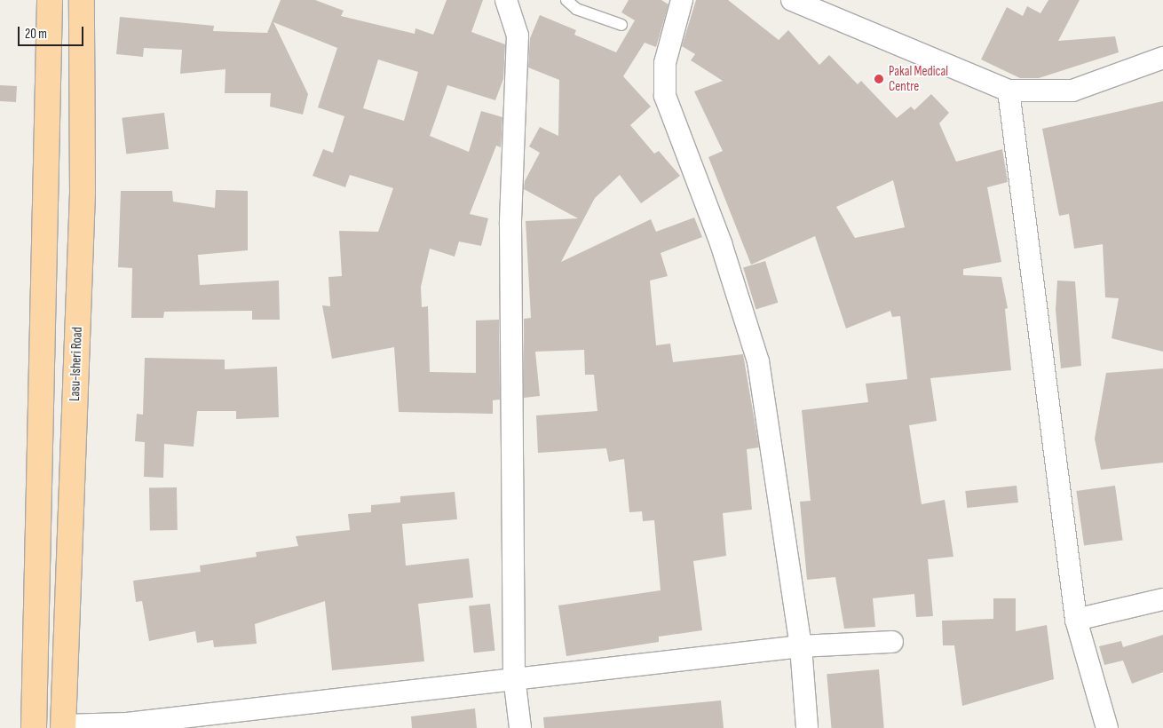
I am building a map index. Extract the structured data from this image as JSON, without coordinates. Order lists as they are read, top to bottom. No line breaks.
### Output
{"streets":{"main road":["Lasu-Isheri Road"]},"places":["Pakal Medical Centre"],"scale_bar":"20 m"}
